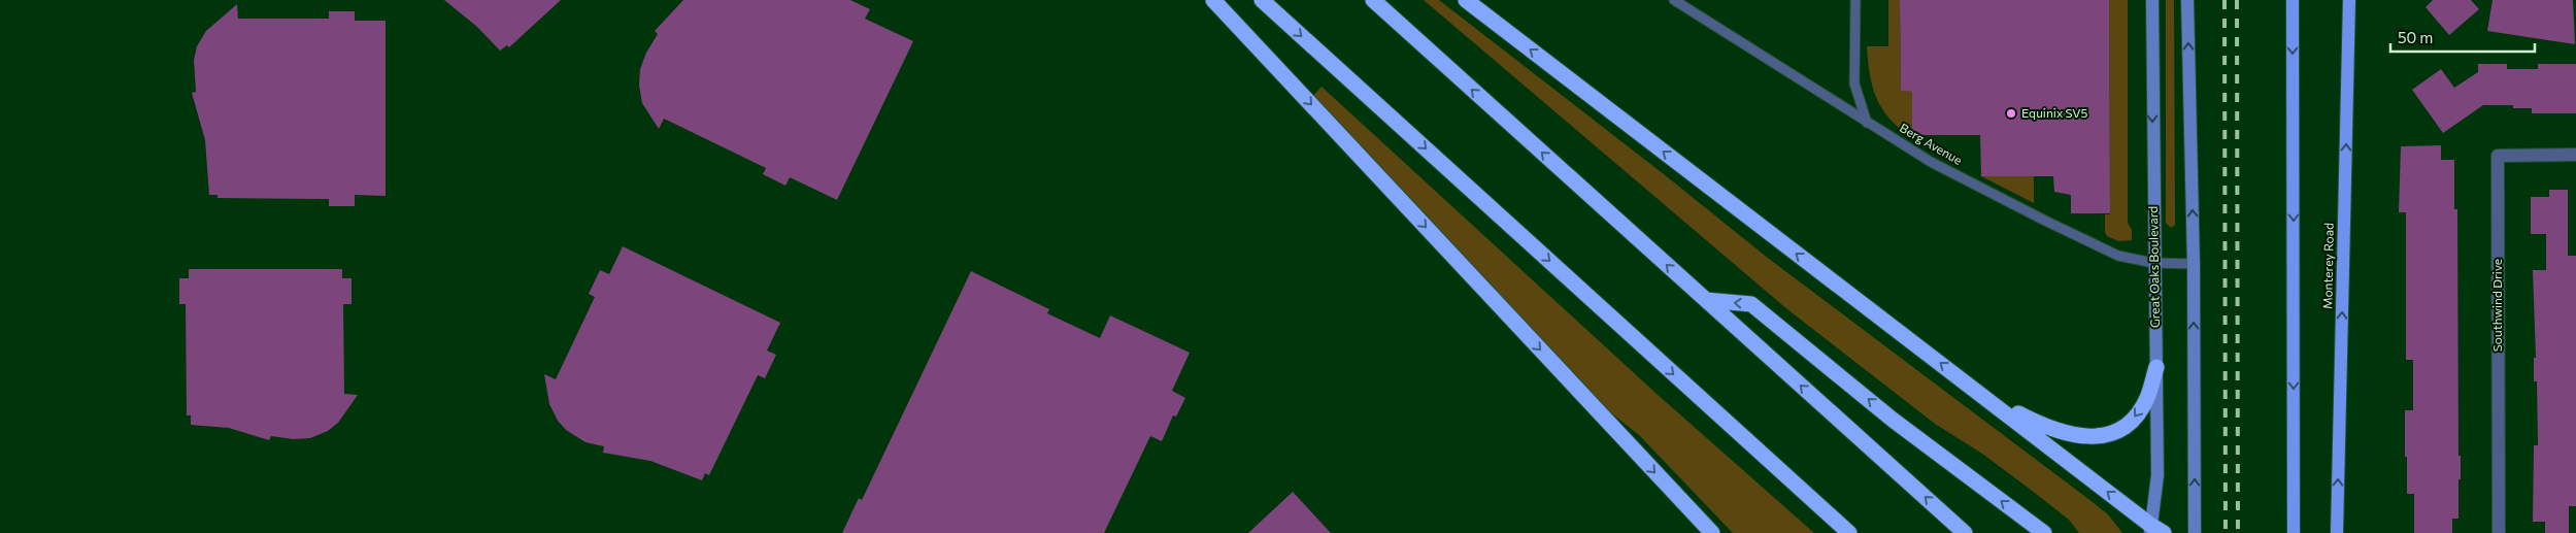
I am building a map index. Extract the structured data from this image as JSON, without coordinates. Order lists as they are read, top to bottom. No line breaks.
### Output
{"streets":{"main road":["Monterey Road","Great Oaks Boulevard"],"street":["Southwind Drive"],"lane":["Berg Avenue"]},"crossings":[["Berg Avenue","Great Oaks Boulevard"]],"places":["Equinix SV5"],"scale_bar":"50 m"}
